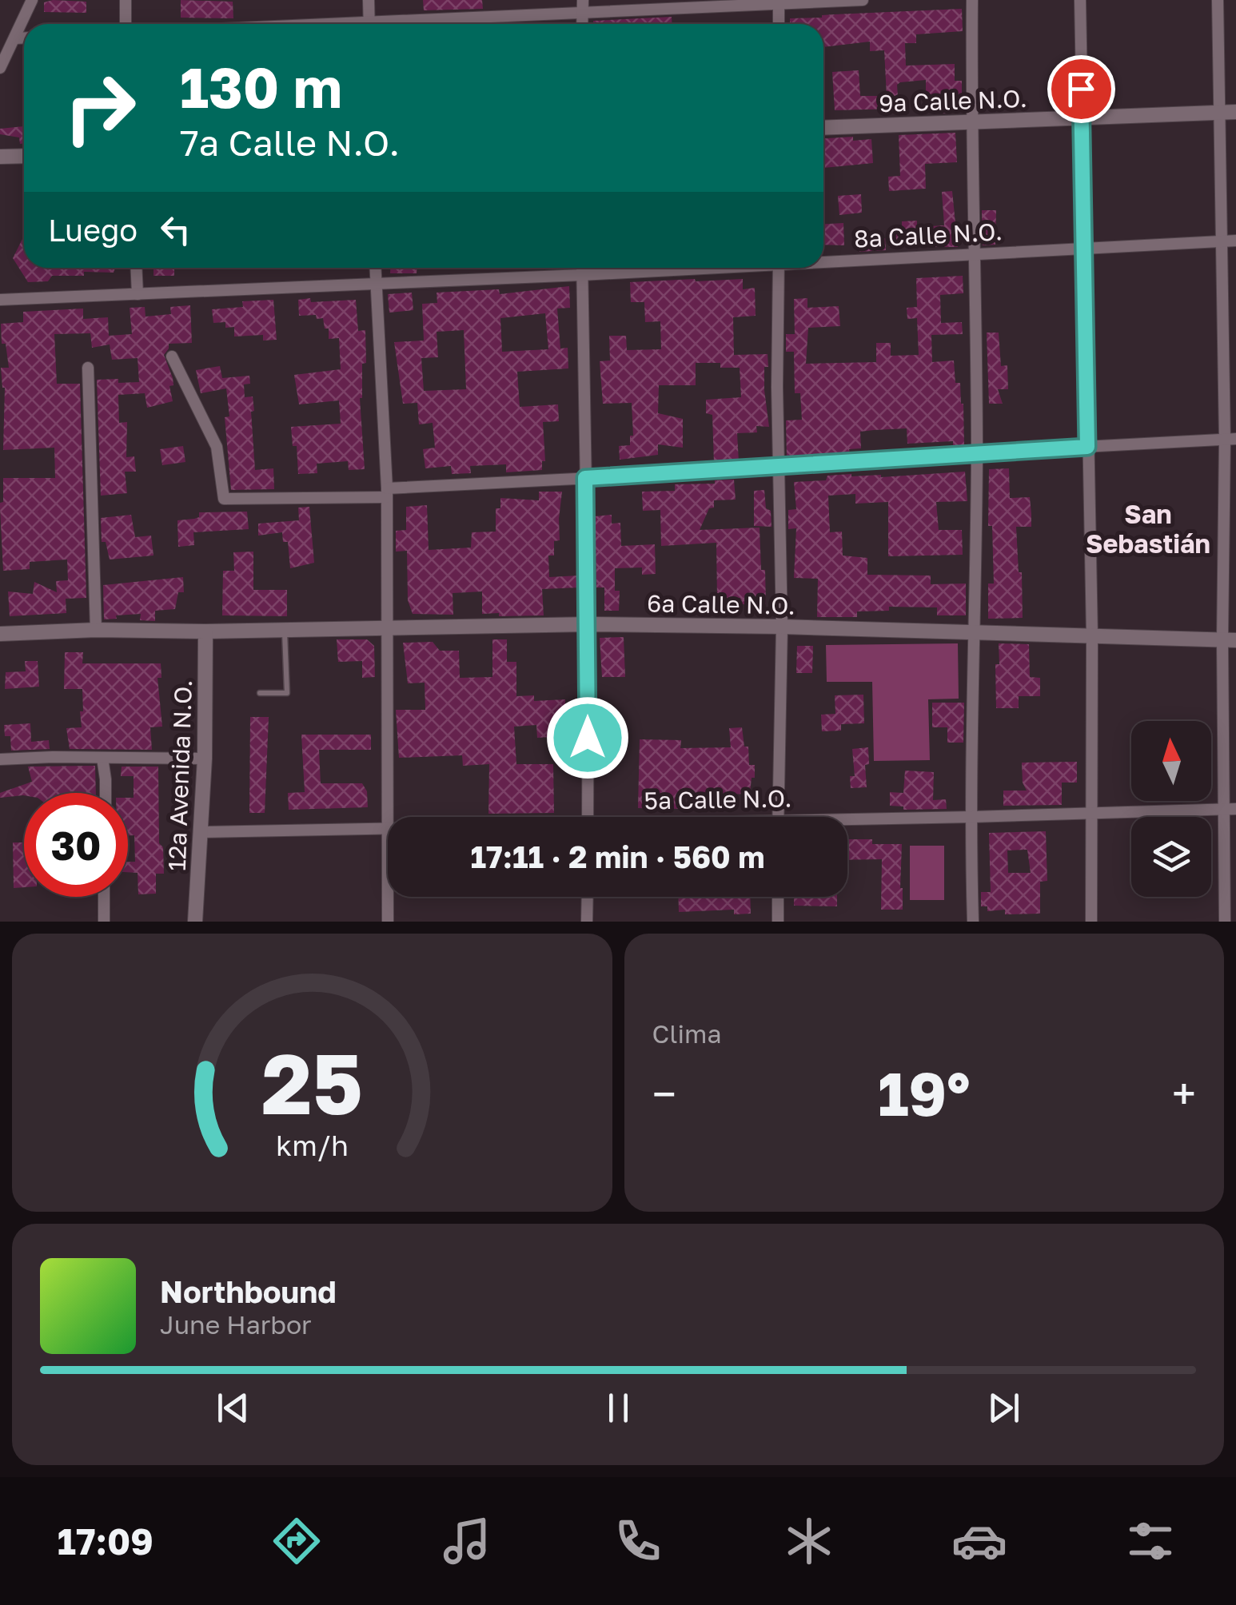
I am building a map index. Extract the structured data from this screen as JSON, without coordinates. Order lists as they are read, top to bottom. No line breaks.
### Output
{"streets":{"street":["9a Calle N.O.","8a Calle N.O.","6a Calle N.O.","12a Avenida N.O.","5a Calle N.O."]},"crossings":[["6a Calle N.O.","12a Avenida N.O."],["12a Avenida N.O.","5a Calle N.O."]],"districts":["San Sebastián"],"north":"top","page":{"turn":["130 m","7a Calle N.O."],"then":"Luego","limit":"30","trip":"17:11 · 2 min · 560 m","tile":"Clima","heat":["−","19°","+"],"song":["Northbound","June Harbor"],"tabs":"17:09","gauge":["25","km/h"]}}
